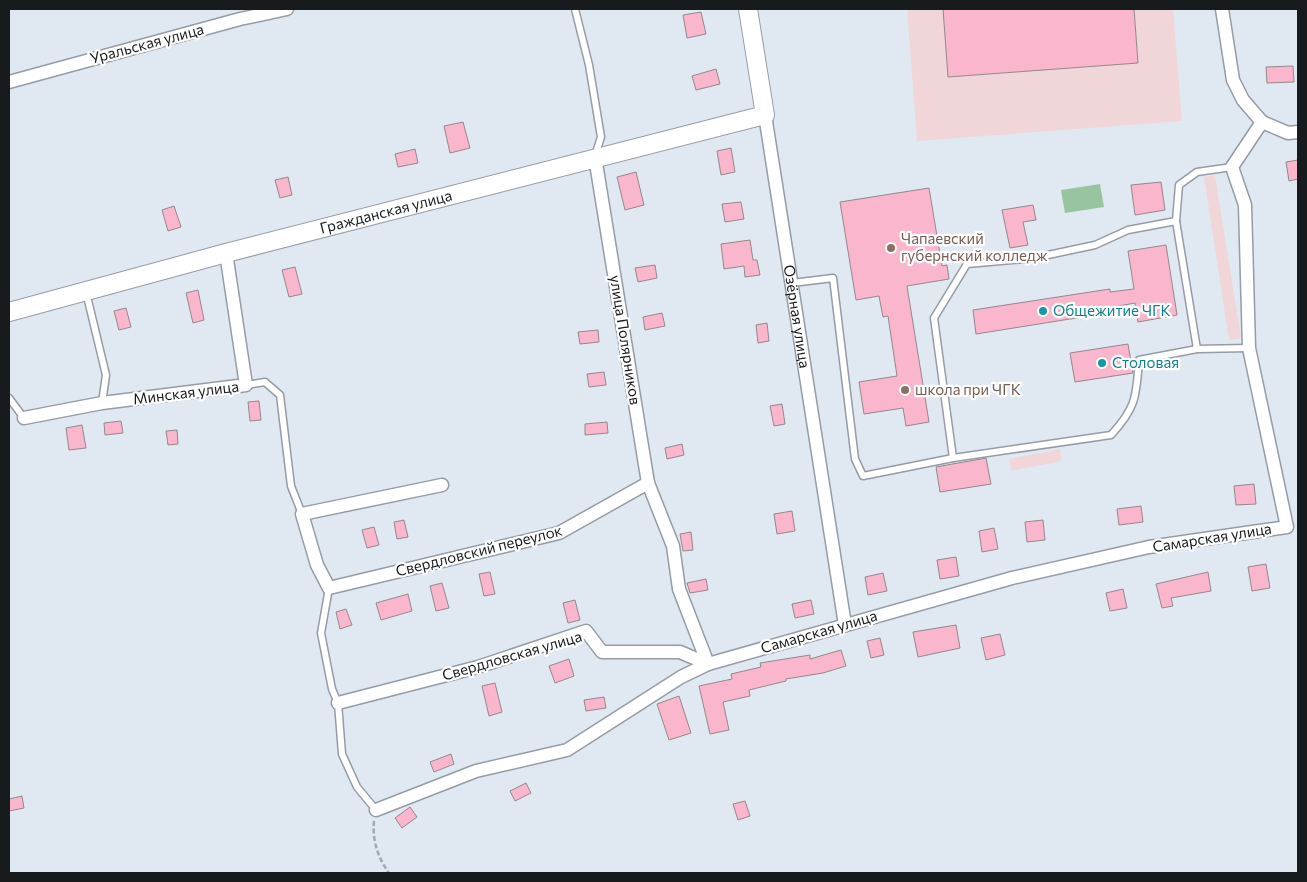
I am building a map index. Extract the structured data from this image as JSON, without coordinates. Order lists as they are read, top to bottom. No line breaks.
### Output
{"streets":{"street":["Уральская улица","Гражданская улица","Озёрная улица","улица Полярников","Минская улица","Самарская улица","Свердловский переулок","Свердловская улица"]},"crossings":[["Гражданская улица","Озёрная улица"],["Гражданская улица","улица Полярников"],["Гражданская улица","Минская улица"],["Озёрная улица","Самарская улица"],["улица Полярников","Самарская улица"],["улица Полярников","Свердловский переулок"],["улица Полярников","Свердловская улица"],["Самарская улица","Свердловская улица"]],"places":["Чапаевский губернский колледж","Общежитие ЧГК","Столовая","школа при ЧГК"]}
